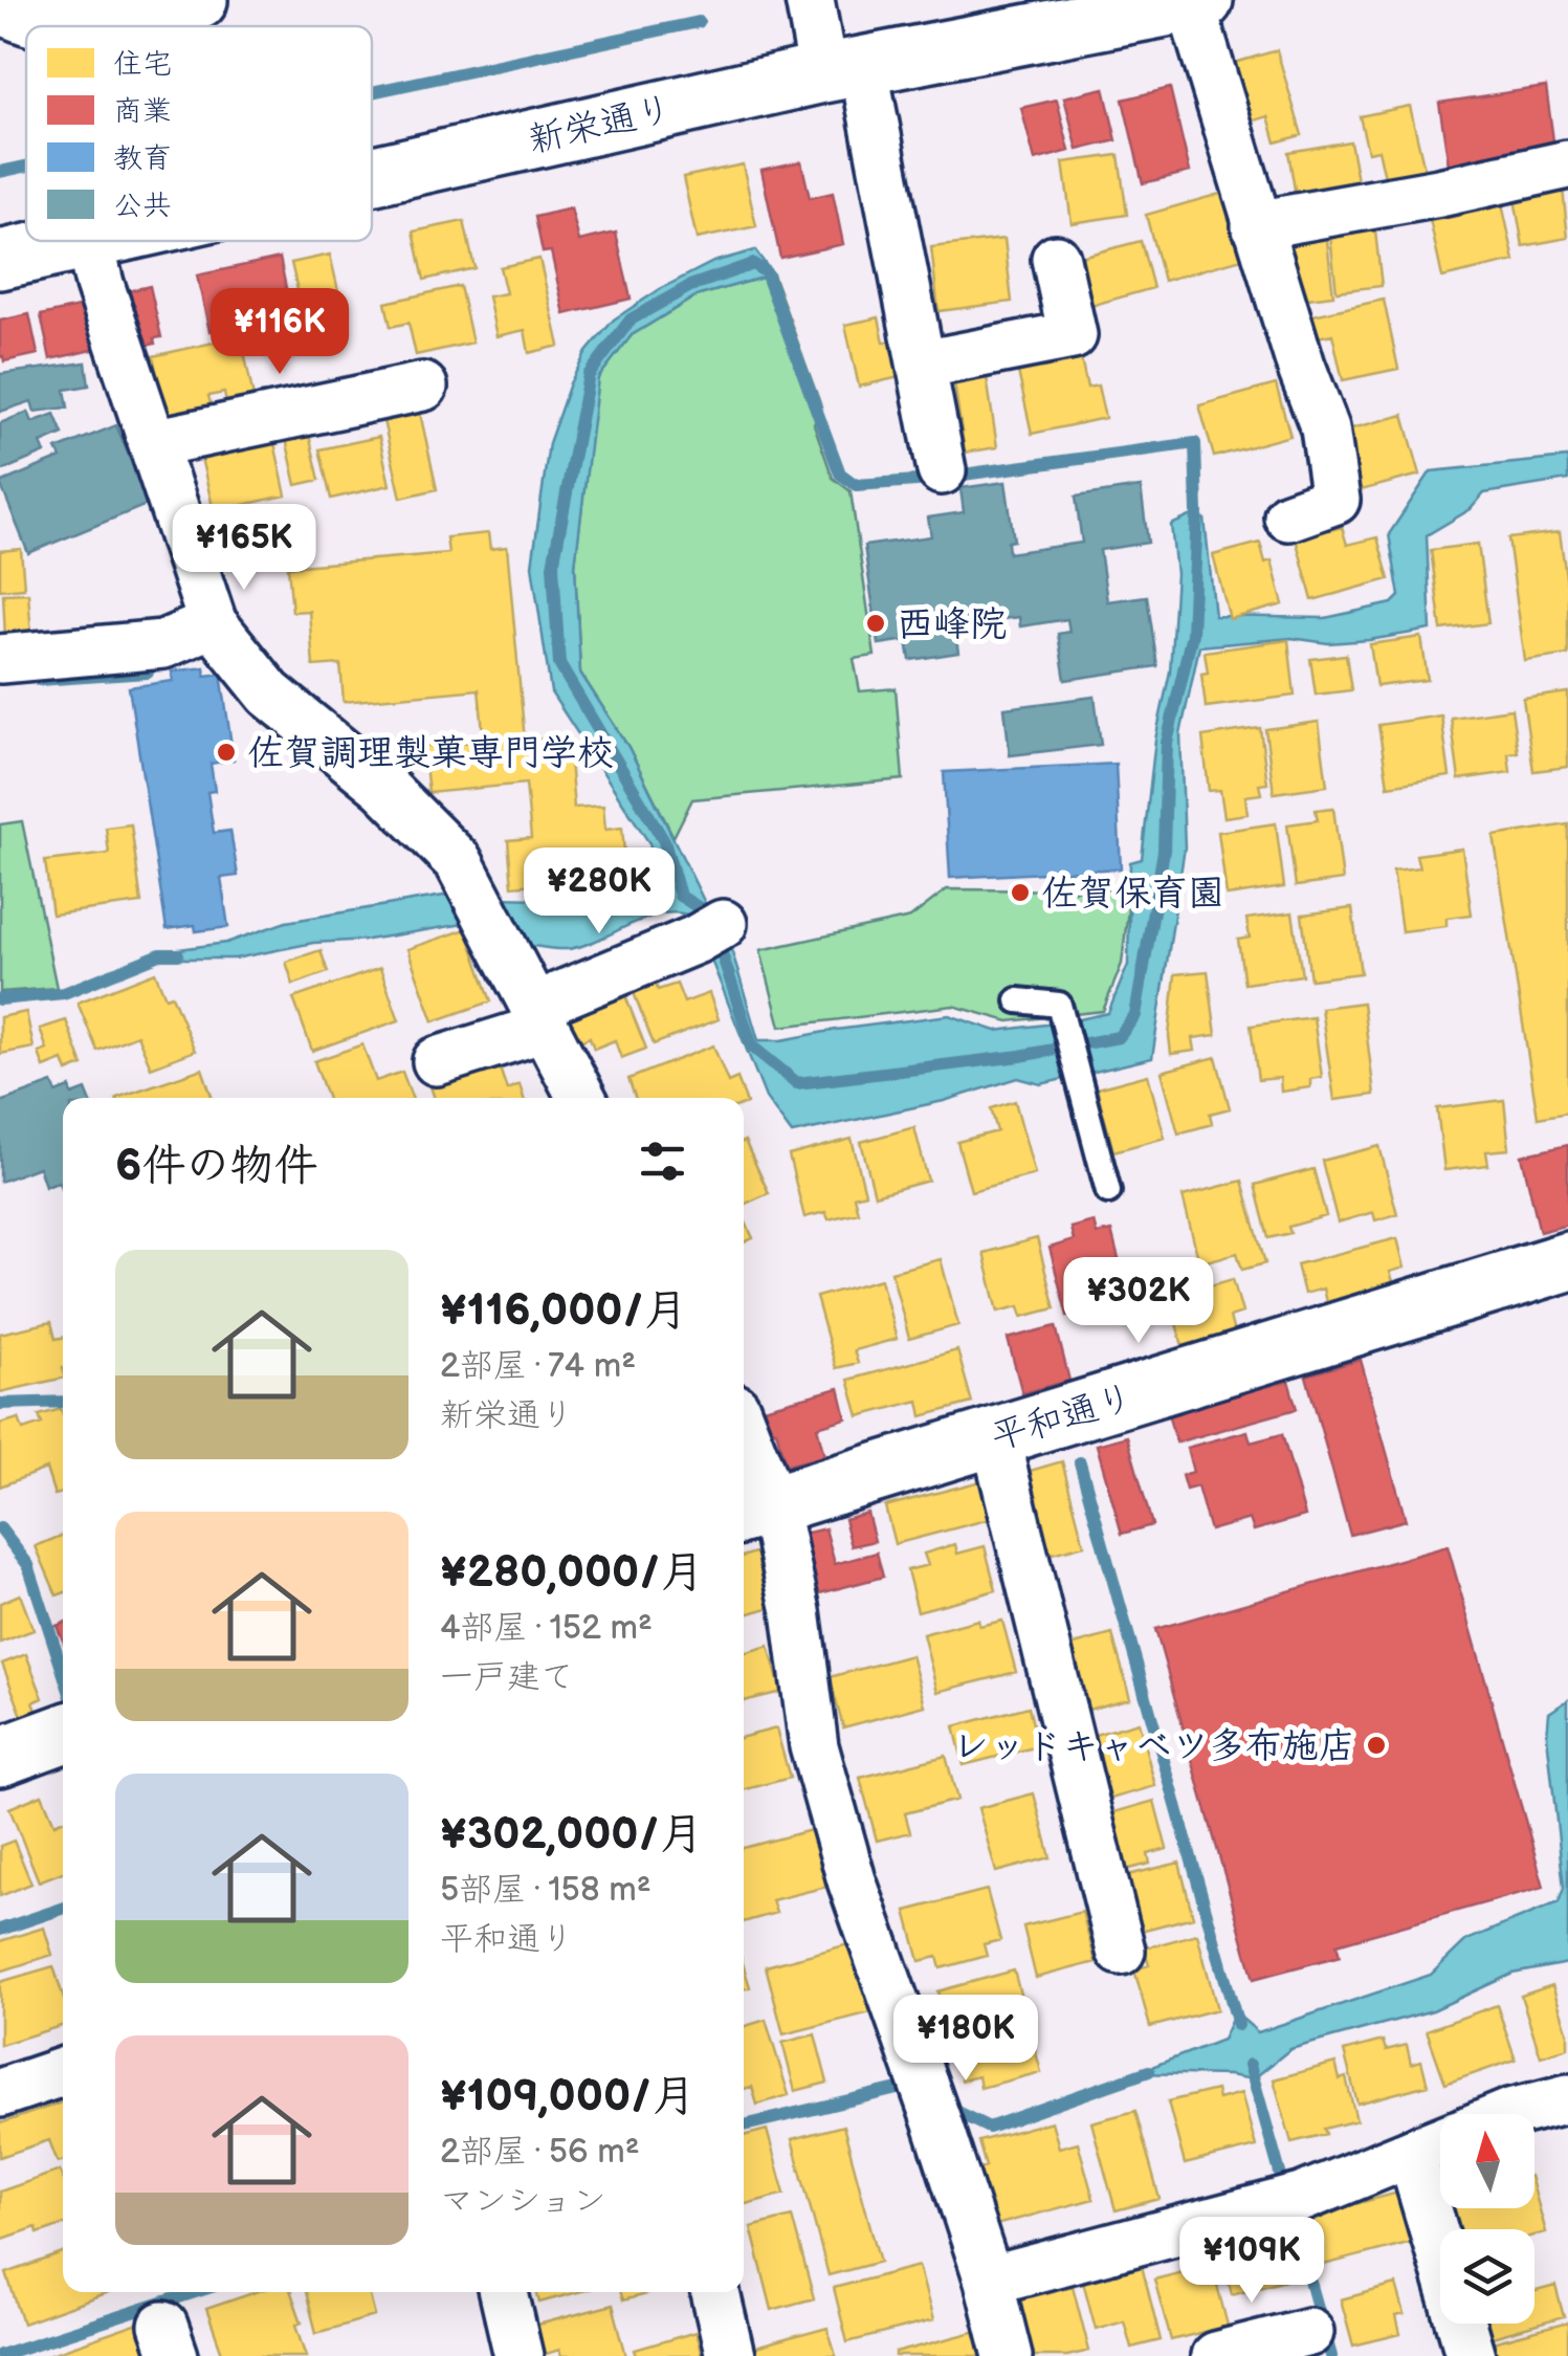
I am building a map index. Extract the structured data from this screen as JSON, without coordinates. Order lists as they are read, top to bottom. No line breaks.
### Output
{"streets":{"street":["新栄通り","平和通り"]},"places":["西峰院","佐賀調理製菓専門学校","佐賀保育園","レッドキャベツ多布施店"],"legend":["住宅","商業","教育","公共"],"north":"top","page":{"price":["¥116K","¥165K","¥280K","¥302K","¥180K","¥109K"],"heading":"6件の物件","list":[{"name":"¥116,000/月","note":"2部屋 · 74 m² · 新栄通り"},{"name":"¥280,000/月","note":"4部屋 · 152 m² · 一戸建て"},{"name":"¥302,000/月","note":"5部屋 · 158 m² · 平和通り"},{"name":"¥109,000/月","note":"2部屋 · 56 m² · マンション"}]}}
